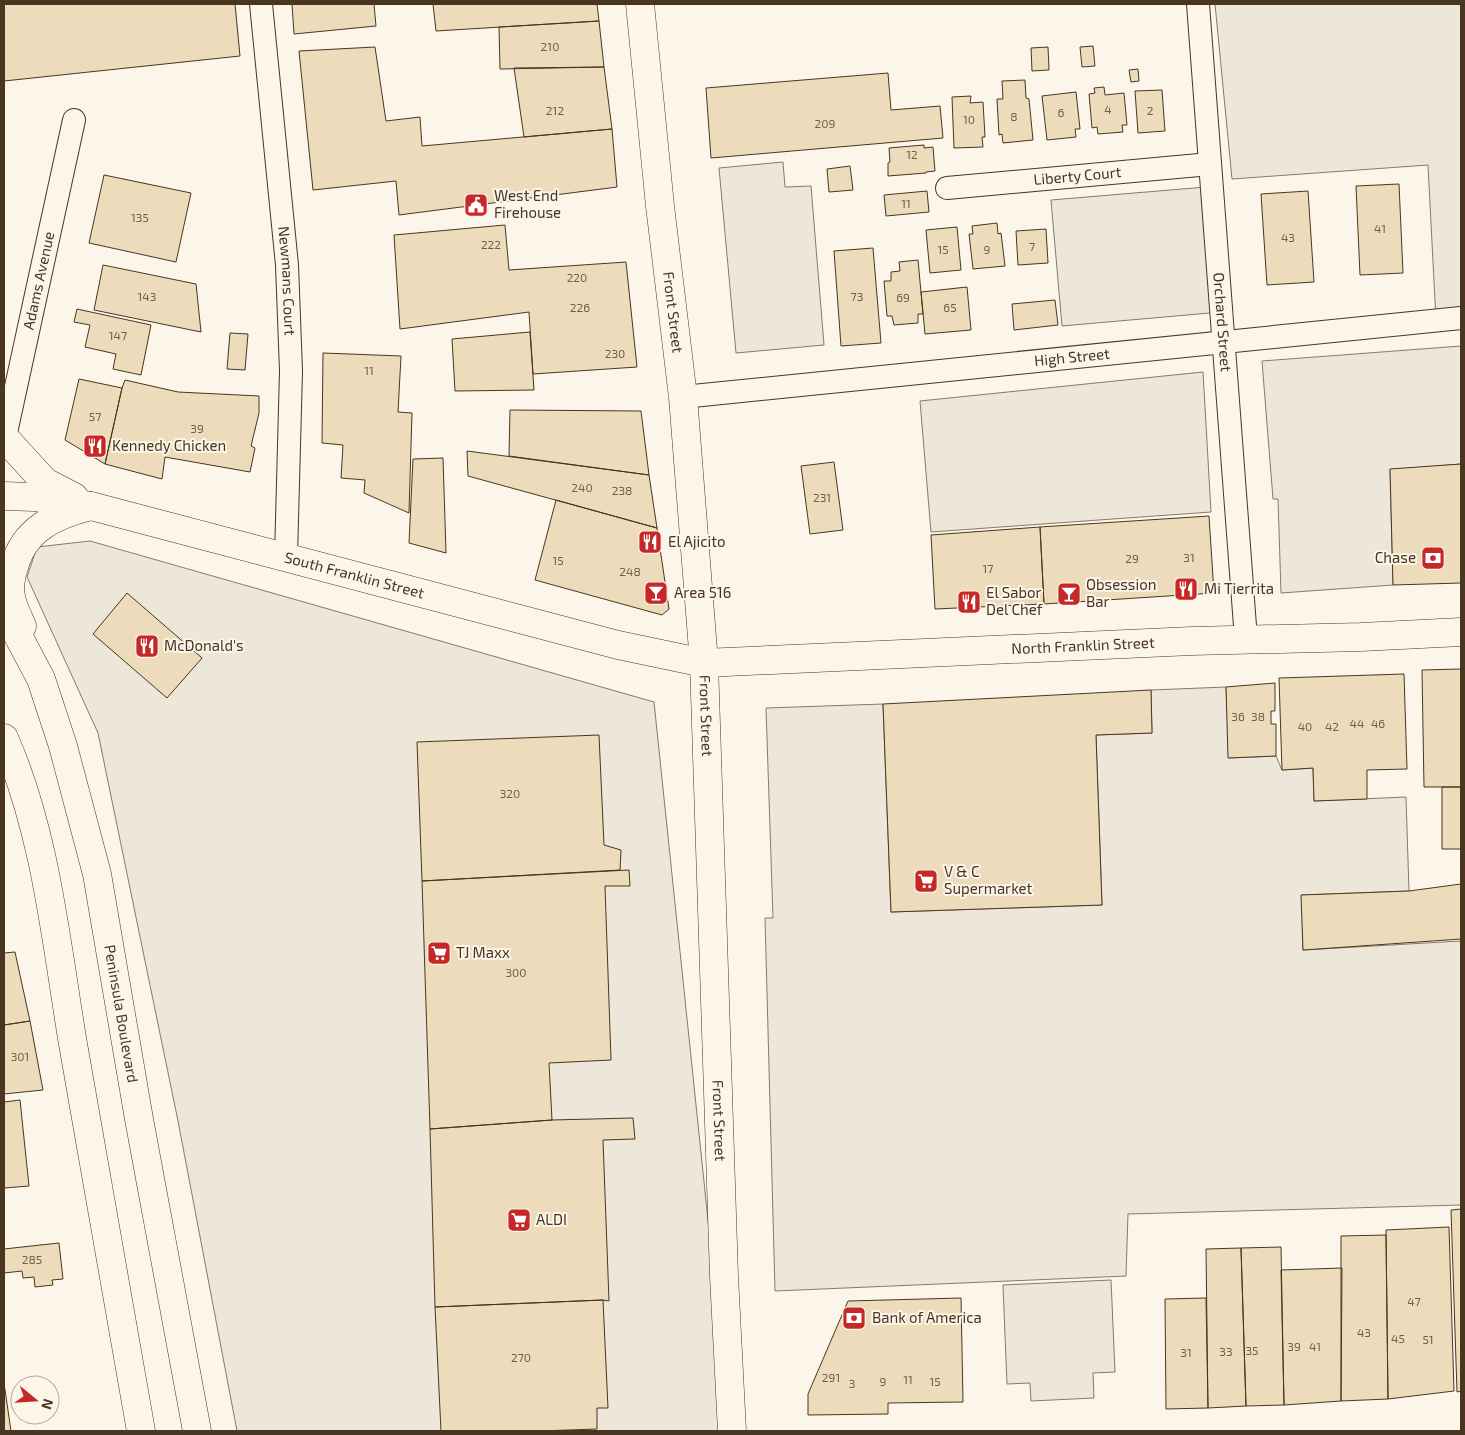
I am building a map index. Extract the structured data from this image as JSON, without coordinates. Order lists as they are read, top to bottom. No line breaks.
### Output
{"streets":{"main road":["Front Street","South Franklin Street","North Franklin Street","Peninsula Boulevard"],"street":["Liberty Court","Newmans Court","Adams Avenue","Orchard Street","High Street"]},"crossings":[["Liberty Court","Orchard Street"],["Newmans Court","South Franklin Street"],["Front Street","High Street"],["Front Street","South Franklin Street"],["Front Street","North Franklin Street"],["Orchard Street","High Street"],["Orchard Street","North Franklin Street"],["South Franklin Street","North Franklin Street"]],"places":{"public building":["West End Firehouse"],"restaurant":["Kennedy Chicken","El Ajicito","Mi Tierrita","El Sabor Del Chef","McDonald's"],"bank":["Chase","Bank of America"],"bar":["Area 516","Obsession Bar"],"supermarket":["V & C Supermarket","TJ Maxx","ALDI"]},"house_numbers":["210","4","212","2","6","8","10","209","12","11","135","41","43","222","7","15","9","220","143","73","69","226","65","147","230","11","57","39","240","238","231","31","29","15","17","248","36","38","44","46","40","42","320","300","301","285","47","43","45","51","39","41","35","33","31","270","291","11","9","15","3"],"north":"right"}
